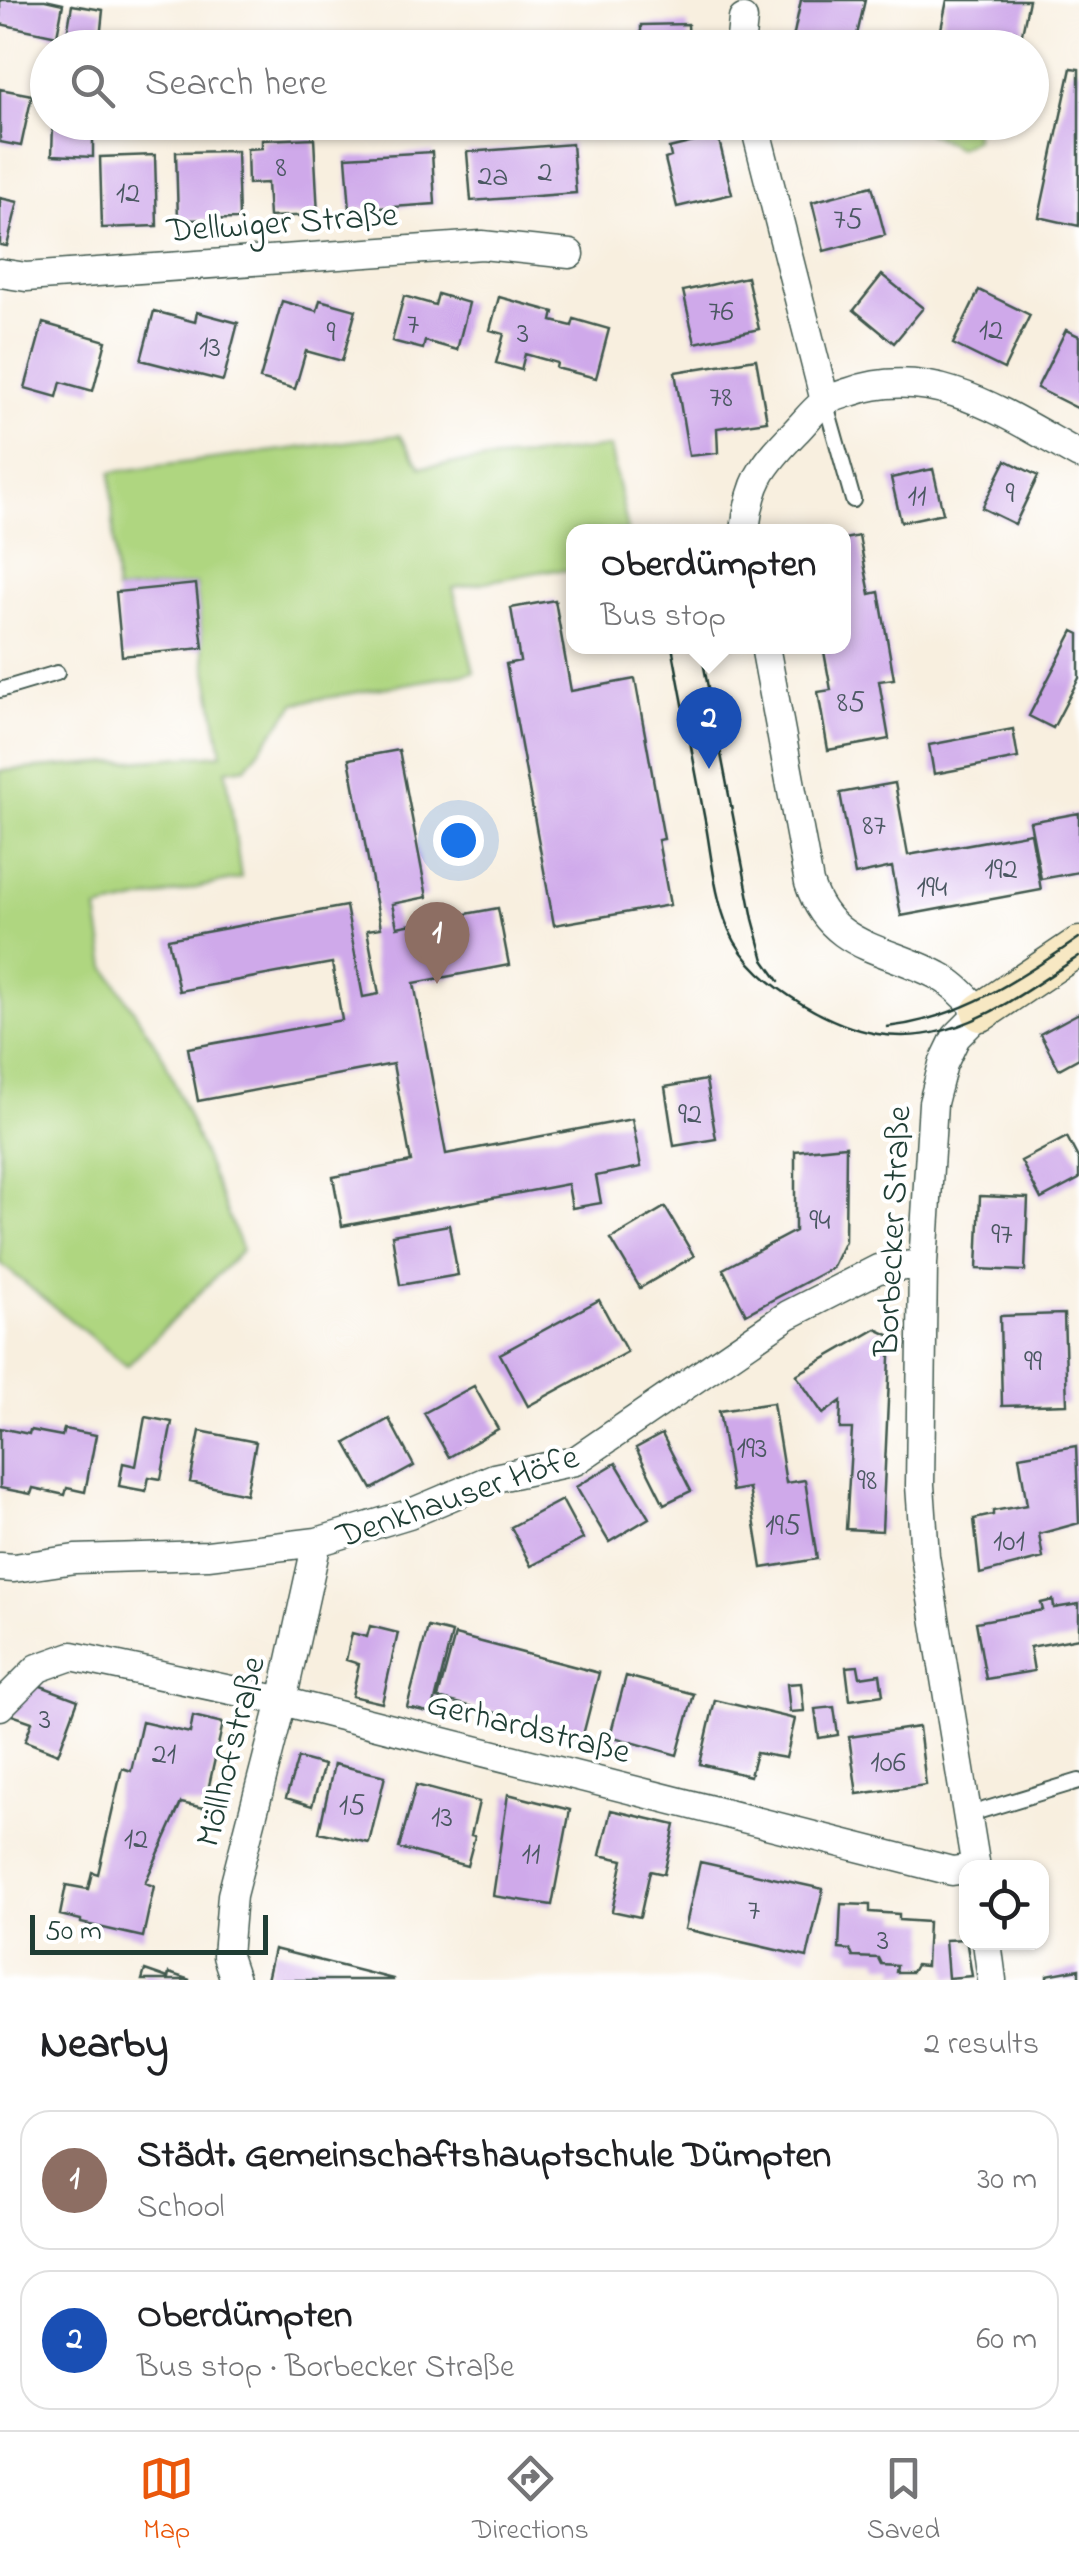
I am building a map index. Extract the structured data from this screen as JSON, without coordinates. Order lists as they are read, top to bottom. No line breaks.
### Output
{"streets":{"street":["Dellwiger Straße","Borbecker Straße","Denkhauser Höfe","Gerhardstraße","Möllhofstraße"]},"crossings":[["Borbecker Straße","Denkhauser Höfe"],["Denkhauser Höfe","Möllhofstraße"],["Gerhardstraße","Möllhofstraße"]],"house_numbers":["8","2","2a","12","75","76","7","12","9","3","13","78","9","11","85","87","192","194","92","94","97","99","193","98","195","101","3","21","106","15","13","12","11","7","3"],"scale_bar":"50 m","page":{"search":"Search here","popup":["Oberdümpten","Bus stop"],"pins":["2","1"],"scale":"50 m","heading":["Nearby","2 results"],"list":[{"mark":"1","name":"Städt. Gemeinschaftshauptschule Dümpten","note":"School","value":"30 m"},{"mark":"2","name":"Oberdümpten","note":"Bus stop · Borbecker Straße","value":"60 m"}],"nav":["Map","Directions","Saved"]}}
